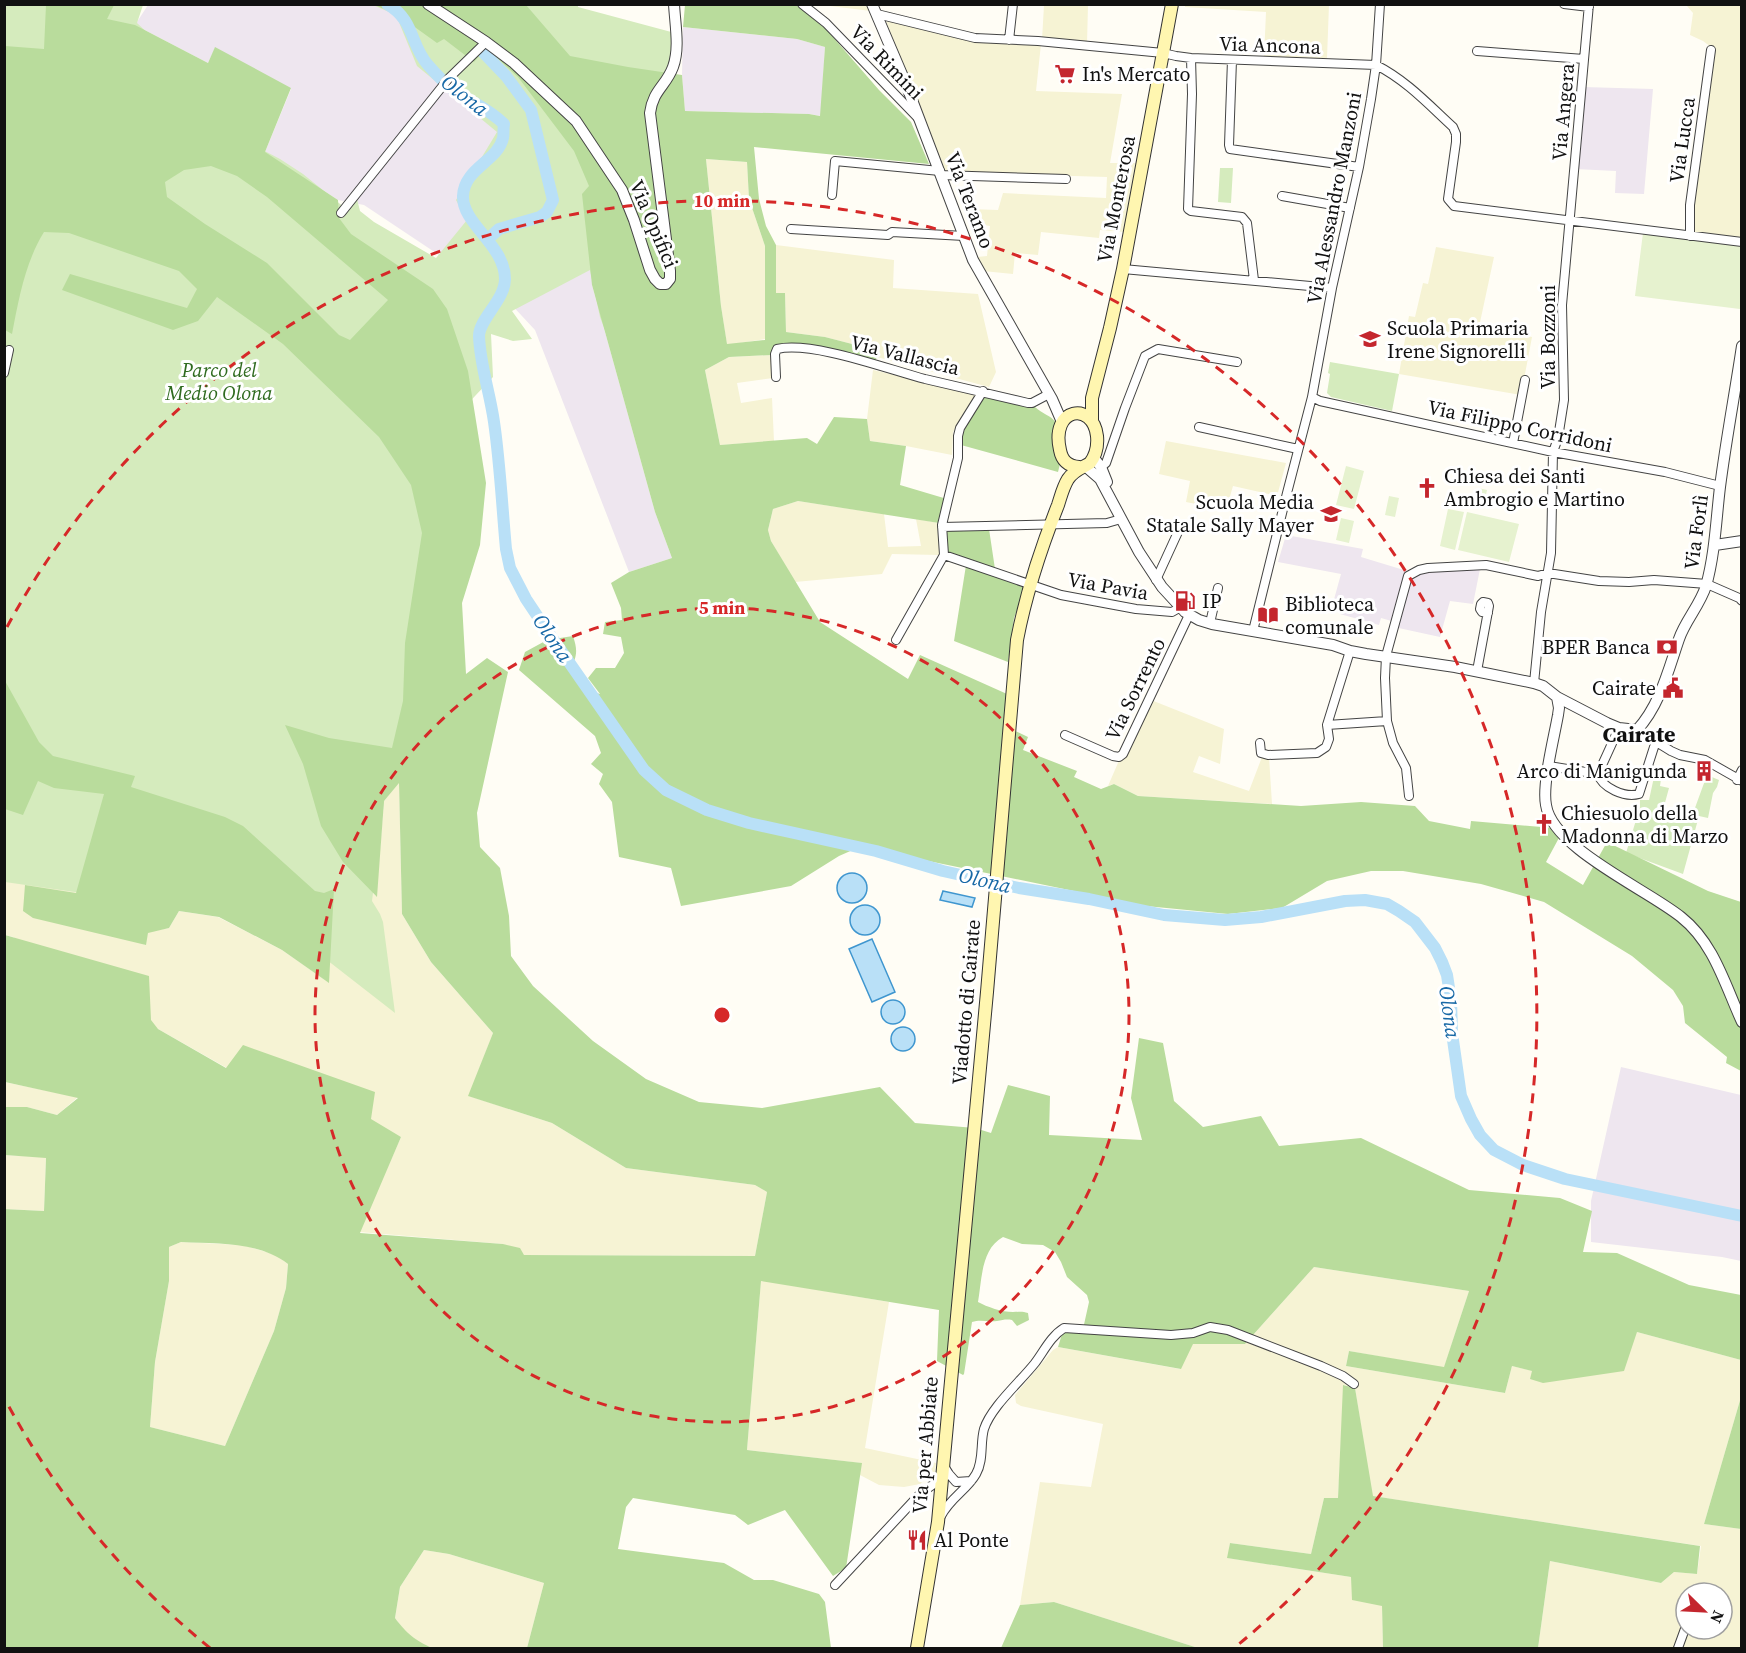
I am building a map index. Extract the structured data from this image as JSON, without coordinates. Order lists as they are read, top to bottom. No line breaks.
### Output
{"streets":{"main road":["Via Monterosa","Viadotto di Cairate","Via per Abbiate"],"street":["Via Ancona","Via Rimini","Via Angera","Via Lucca","Via Alessandro Manzoni","Via Teramo","Via Opifici","Via Bozzoni","Via Vallascia","Via Filippo Corridoni","Via Forlì","Via Pavia","Via Sorrento"]},"crossings":[["Via Ancona","Via Alessandro Manzoni"],["Via Ancona","Via Monterosa"],["Via Ancona","Via Teramo"],["Via Rimini","Via Teramo"],["Via Angera","Via Bozzoni"],["Via Alessandro Manzoni","Via Filippo Corridoni"],["Via Monterosa","Via Teramo"],["Via Teramo","Via Vallascia"],["Via Bozzoni","Via Filippo Corridoni"],["Via Filippo Corridoni","Via Forlì"],["Via Pavia","Viadotto di Cairate"],["Viadotto di Cairate","Via per Abbiate"]],"districts":["Cairate"],"water":["Olona"],"parks":["Parco del Medio Olona"],"places":{"supermarket":["In's Mercato"],"school or university":["Scuola Primaria Irene Signorelli","Scuola Media Statale Sally Mayer"],"church":["Chiesa dei Santi Ambrogio e Martino","Chiesuolo della Madonna di Marzo"],"fuel station":["IP"],"library":["Biblioteca comunale"],"bank":["BPER Banca"],"public building":["Cairate"],"building":["Arco di Manigunda"],"restaurant":["Al Ponte"]},"north":"bottom right","rings":["10 min","5 min"]}
